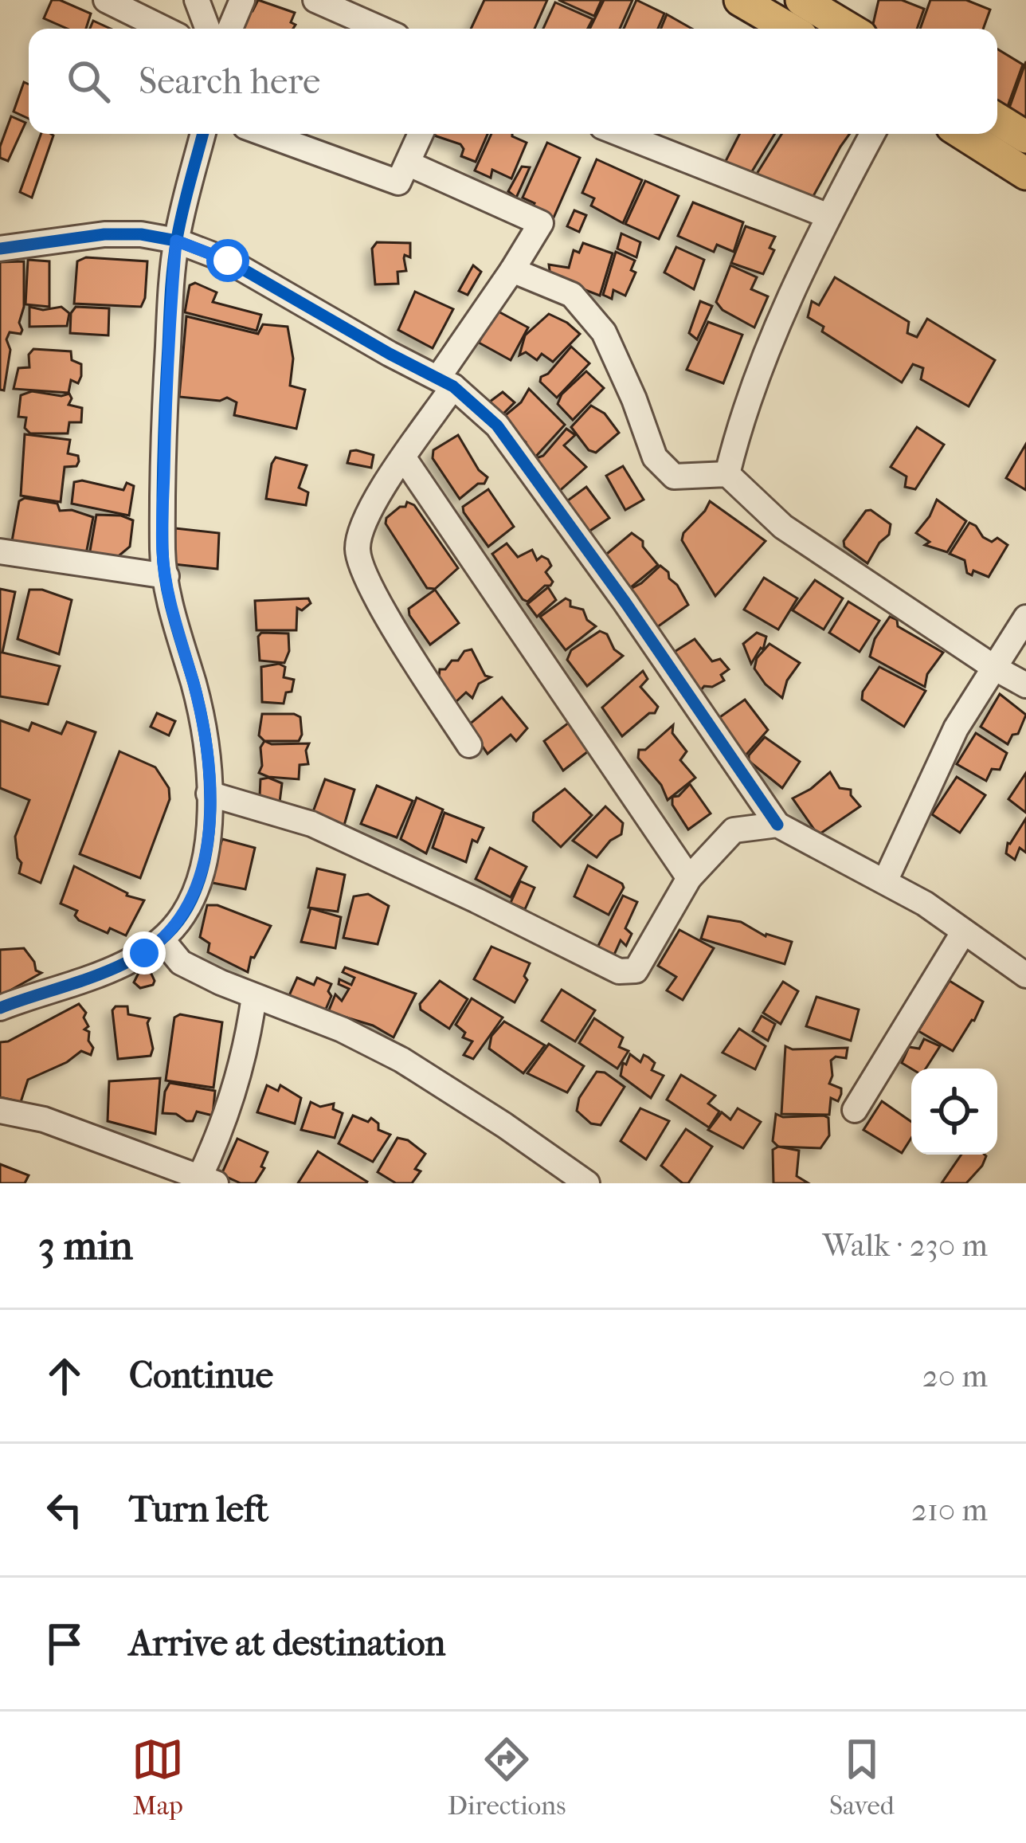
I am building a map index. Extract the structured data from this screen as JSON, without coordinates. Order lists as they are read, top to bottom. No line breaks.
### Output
{"page":{"search":"Search here","heading":["3 min","Walk · 230 m"],"list":[["Continue","20 m"],["Turn left","210 m"],"Arrive at destination"],"nav":["Map","Directions","Saved"]}}
